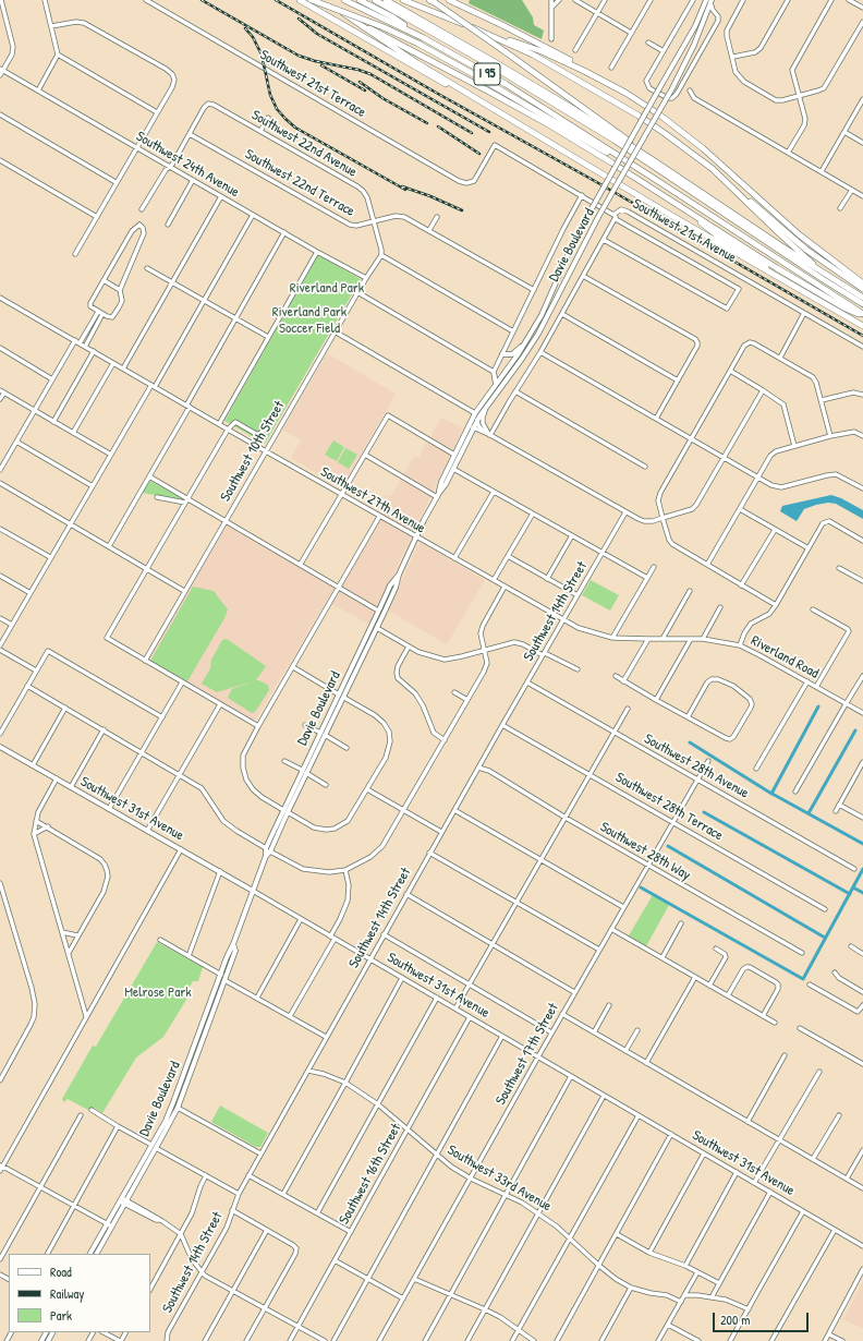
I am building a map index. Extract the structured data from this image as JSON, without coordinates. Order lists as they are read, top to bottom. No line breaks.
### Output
{"streets":{"highway":["I 95"],"main road":["Davie Boulevard","Southwest 31st Avenue"],"street":["Southwest 21st Terrace","Southwest 22nd Avenue","Southwest 24th Avenue","Southwest 22nd Terrace","Southwest 21st Avenue","Southwest 10th Street","Southwest 27th Avenue","Southwest 14th Street","Riverland Road","Southwest 28th Avenue","Southwest 28th Terrace","Southwest 28th Way","Southwest 17th Street","Southwest 16th Street","Southwest 33rd Avenue"]},"crossings":[["Southwest 21st Terrace","Southwest 21st Avenue"],["Southwest 22nd Avenue","Southwest 22nd Terrace"],["Southwest 24th Avenue","Southwest 10th Street"],["Davie Boulevard","Southwest 27th Avenue"],["Davie Boulevard","Southwest 31st Avenue"],["Southwest 10th Street","Southwest 27th Avenue"],["Southwest 27th Avenue","Southwest 14th Street"],["Southwest 27th Avenue","Riverland Road"],["Southwest 14th Street","Southwest 28th Avenue"],["Southwest 14th Street","Southwest 28th Terrace"],["Southwest 14th Street","Southwest 31st Avenue"],["Southwest 14th Street","Southwest 28th Way"],["Southwest 14th Street","Southwest 33rd Avenue"],["Southwest 28th Avenue","Southwest 17th Street"],["Southwest 28th Terrace","Southwest 17th Street"],["Southwest 31st Avenue","Southwest 17th Street"],["Southwest 31st Avenue","Southwest 16th Street"],["Southwest 28th Way","Southwest 17th Street"],["Southwest 17th Street","Southwest 33rd Avenue"],["Southwest 16th Street","Southwest 33rd Avenue"]],"parks":["Riverland Park","Riverland Park Soccer Field","Melrose Park"],"legend":["Road","Railway","Park"],"scale_bar":"200 m"}
